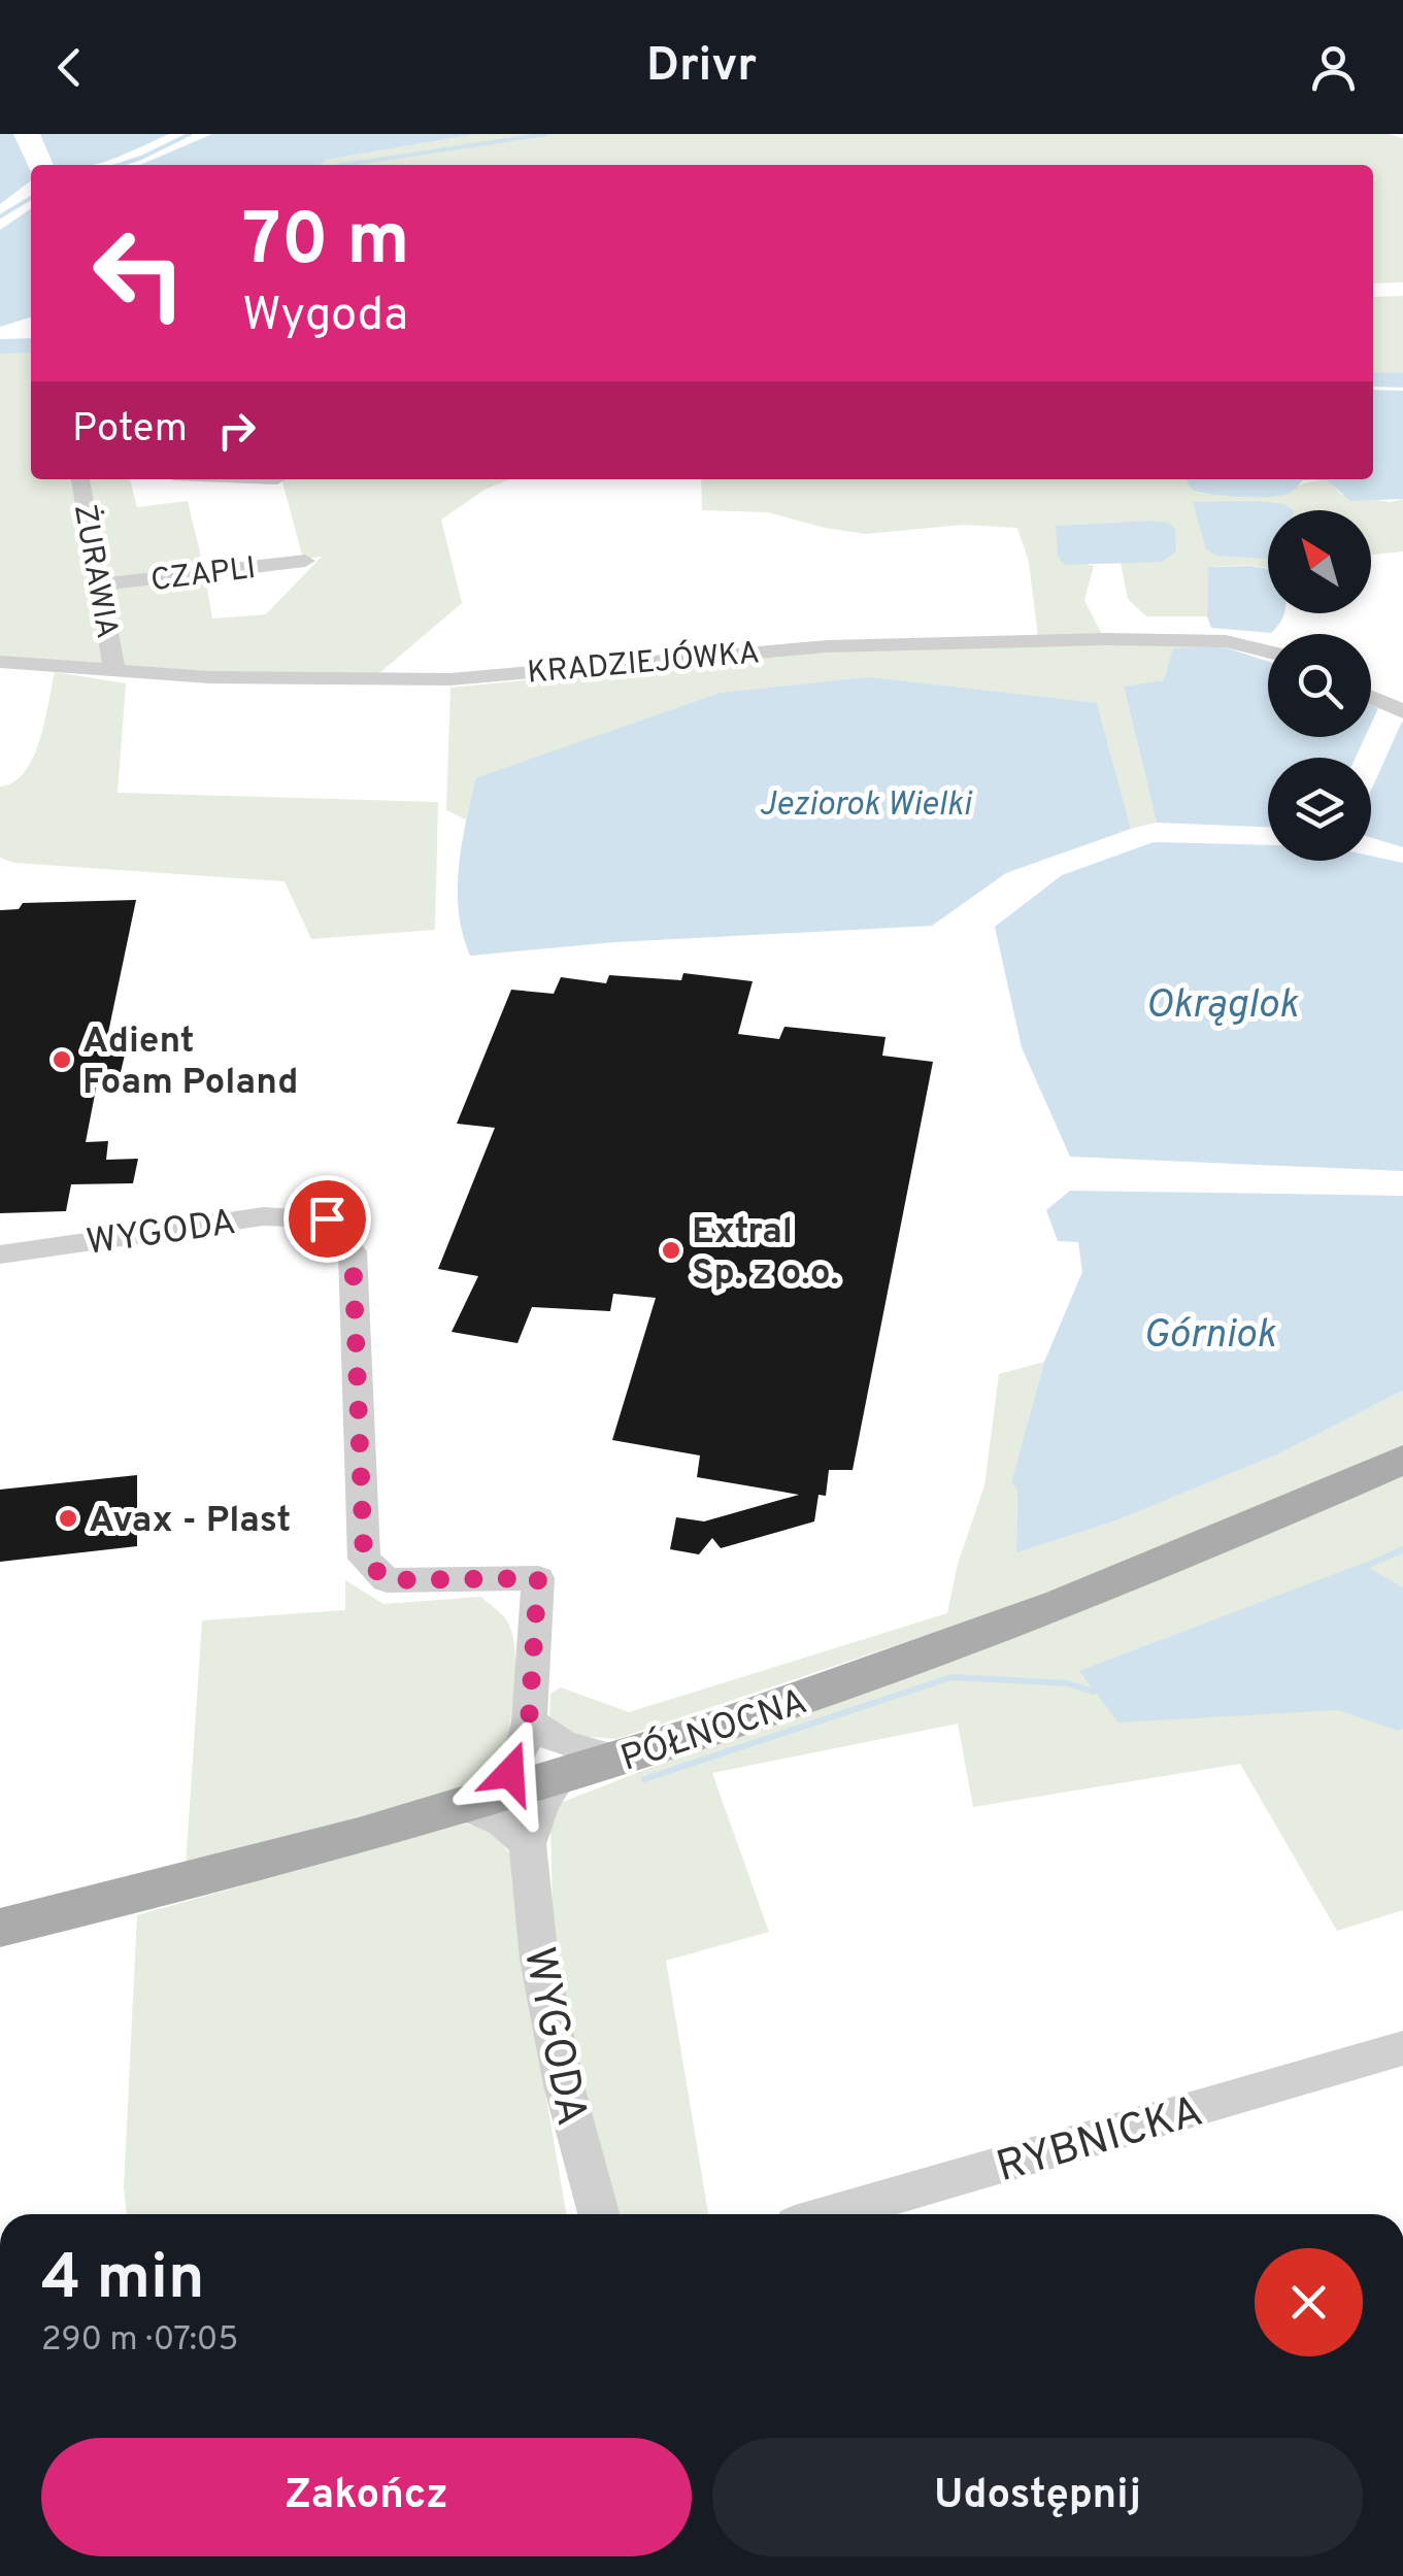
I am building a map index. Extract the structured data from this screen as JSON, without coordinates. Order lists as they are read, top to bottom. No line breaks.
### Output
{"streets":{"main road":["PÓŁNOCNA"],"street":["ŻURAWIA","CZAPLI","KRADZIEJÓWKA","WYGODA","RYBNICKA"]},"crossings":[["ŻURAWIA","CZAPLI"],["ŻURAWIA","KRADZIEJÓWKA"],["WYGODA","PÓŁNOCNA"]],"water":["Jeziorok Wielki","Okrąglok","Górniok"],"places":["Adient Foam Poland","Extral Sp. z o.o.","Avax - Plast"],"north":"top left","page":{"header":"Drivr","turn":["70 m","Wygoda"],"then":"Potem","heading":["4 min","290 m · 07:05"],"buttons":["Zakończ","Udostępnij"]}}
